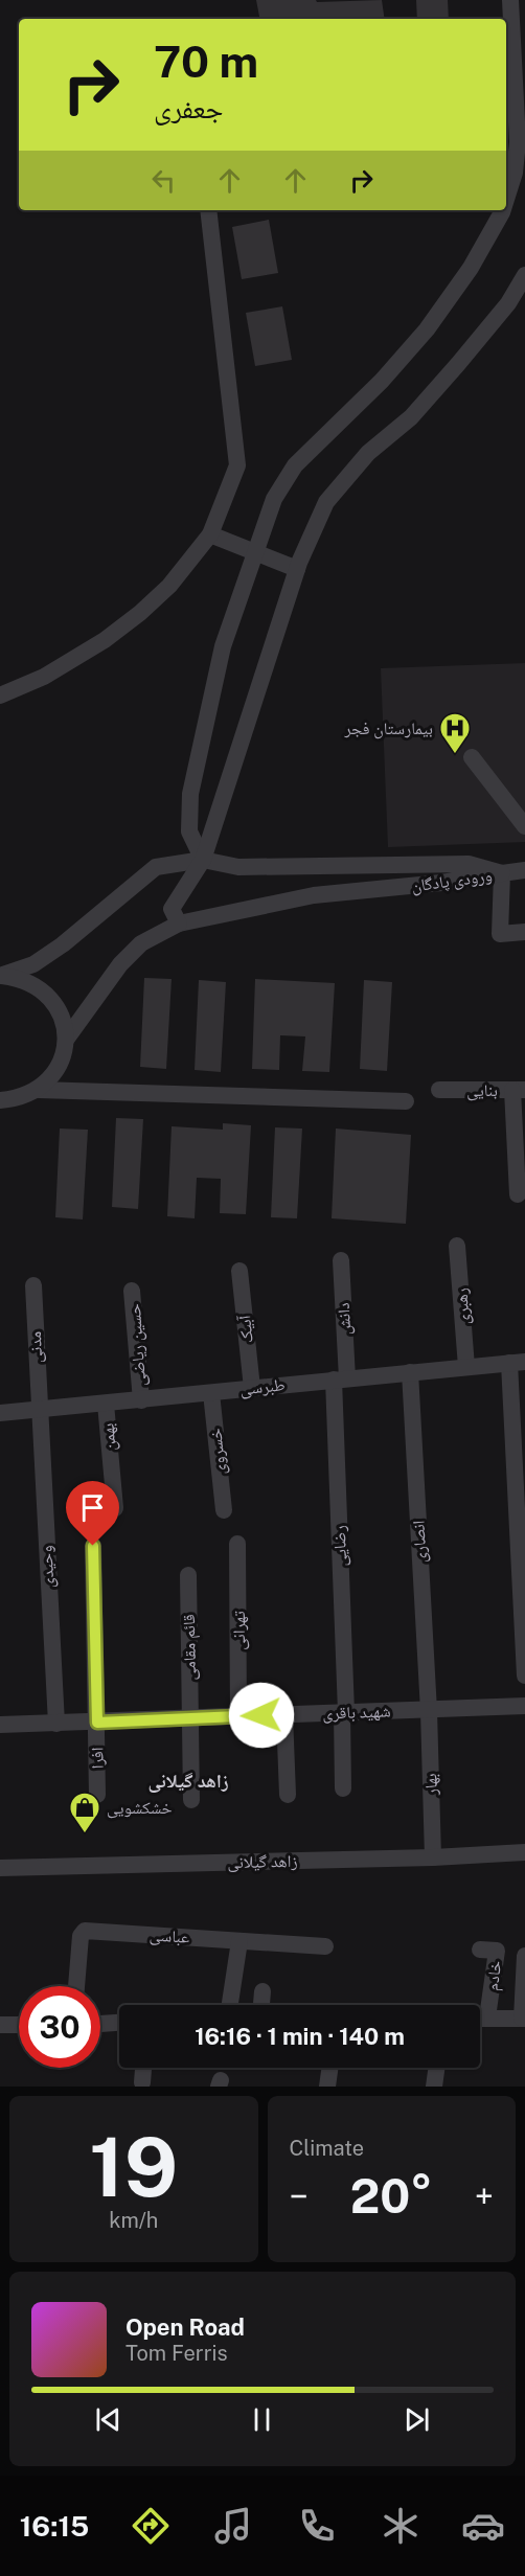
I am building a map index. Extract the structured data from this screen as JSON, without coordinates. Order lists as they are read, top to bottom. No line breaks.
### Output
{"streets":{"street":["ورودی پادگان","بنایی","رهبری","دانش","آبیک","حسین ریاضی","مدنی","طبرسی","بهمن","خسروی","انصاری","رضایی","وحیدی","تهرانی","قائم مقامی","شهید باقری","افرا","بهار","زاهد گیلانی","عباسی","خادم"]},"crossings":[["رهبری","طبرسی"],["دانش","طبرسی"],["دانش","رضایی"],["آبیک","طبرسی"],["حسین ریاضی","طبرسی"],["مدنی","طبرسی"],["مدنی","وحیدی"],["طبرسی","بهمن"],["طبرسی","خسروی"],["طبرسی","انصاری"],["طبرسی","رضایی"],["طبرسی","وحیدی"],["انصاری","شهید باقری"],["انصاری","بهار"],["رضایی","شهید باقری"],["وحیدی","شهید باقری"],["تهرانی","شهید باقری"],["قائم مقامی","شهید باقری"],["شهید باقری","افرا"],["شهید باقری","بهار"],["بهار","زاهد گیلانی"]],"districts":["زاهد گیلانی"],"places":{"hospital":["بیمارستان فجر"],"shop":["خشکشویی"]},"page":{"turn":["70 m","جعفری"],"limit":"30","trip":"16:16 · 1 min · 140 m","tile":[["19","km/h"],"Climate"],"heat":["−","20°","+"],"song":["Open Road","Tom Ferris"],"tabs":"16:15"}}
